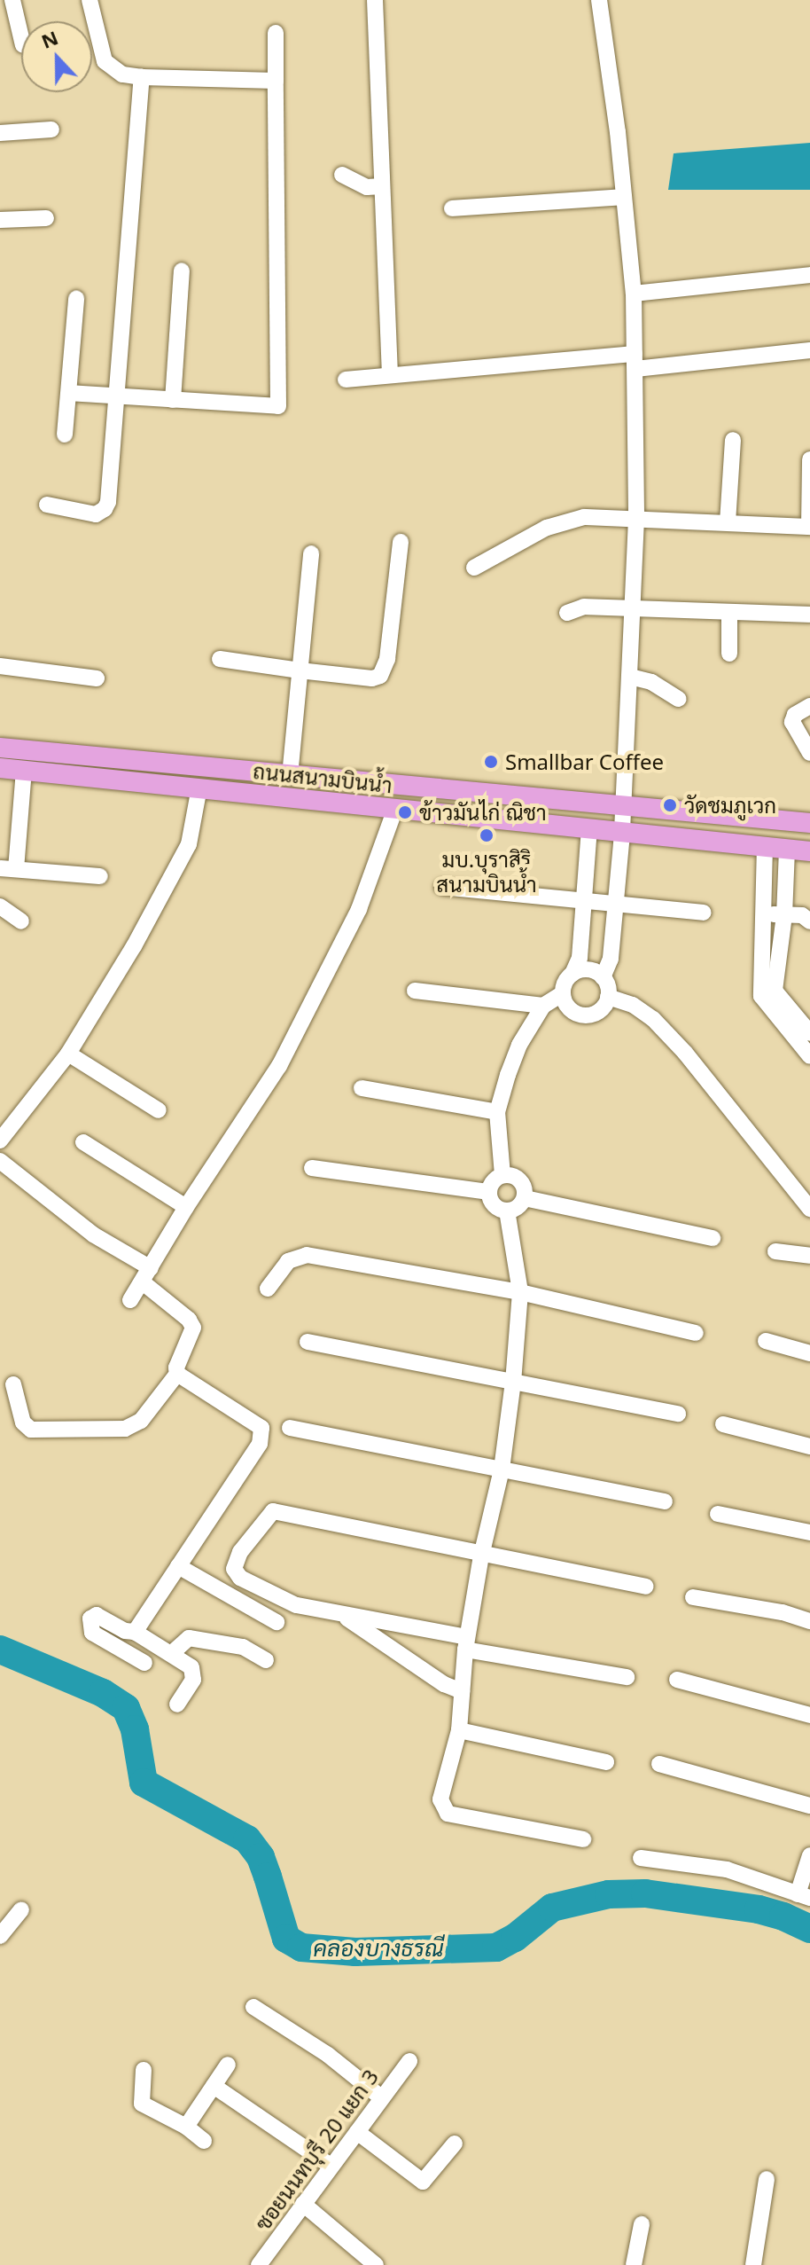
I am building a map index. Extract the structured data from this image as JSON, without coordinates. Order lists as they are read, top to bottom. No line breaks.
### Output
{"streets":{"main road":["ถนนสนามบินน้ำ"],"street":["ซอยนนทบุรี 20 แยก 3"]},"water":["คลองบางธรณี"],"places":["Smallbar Coffee","วัดชมภูเวก","ข้าวมันไก่ ณิชา","มบ.บุราสิริ สนามบินน้ำ"],"north":"top"}
